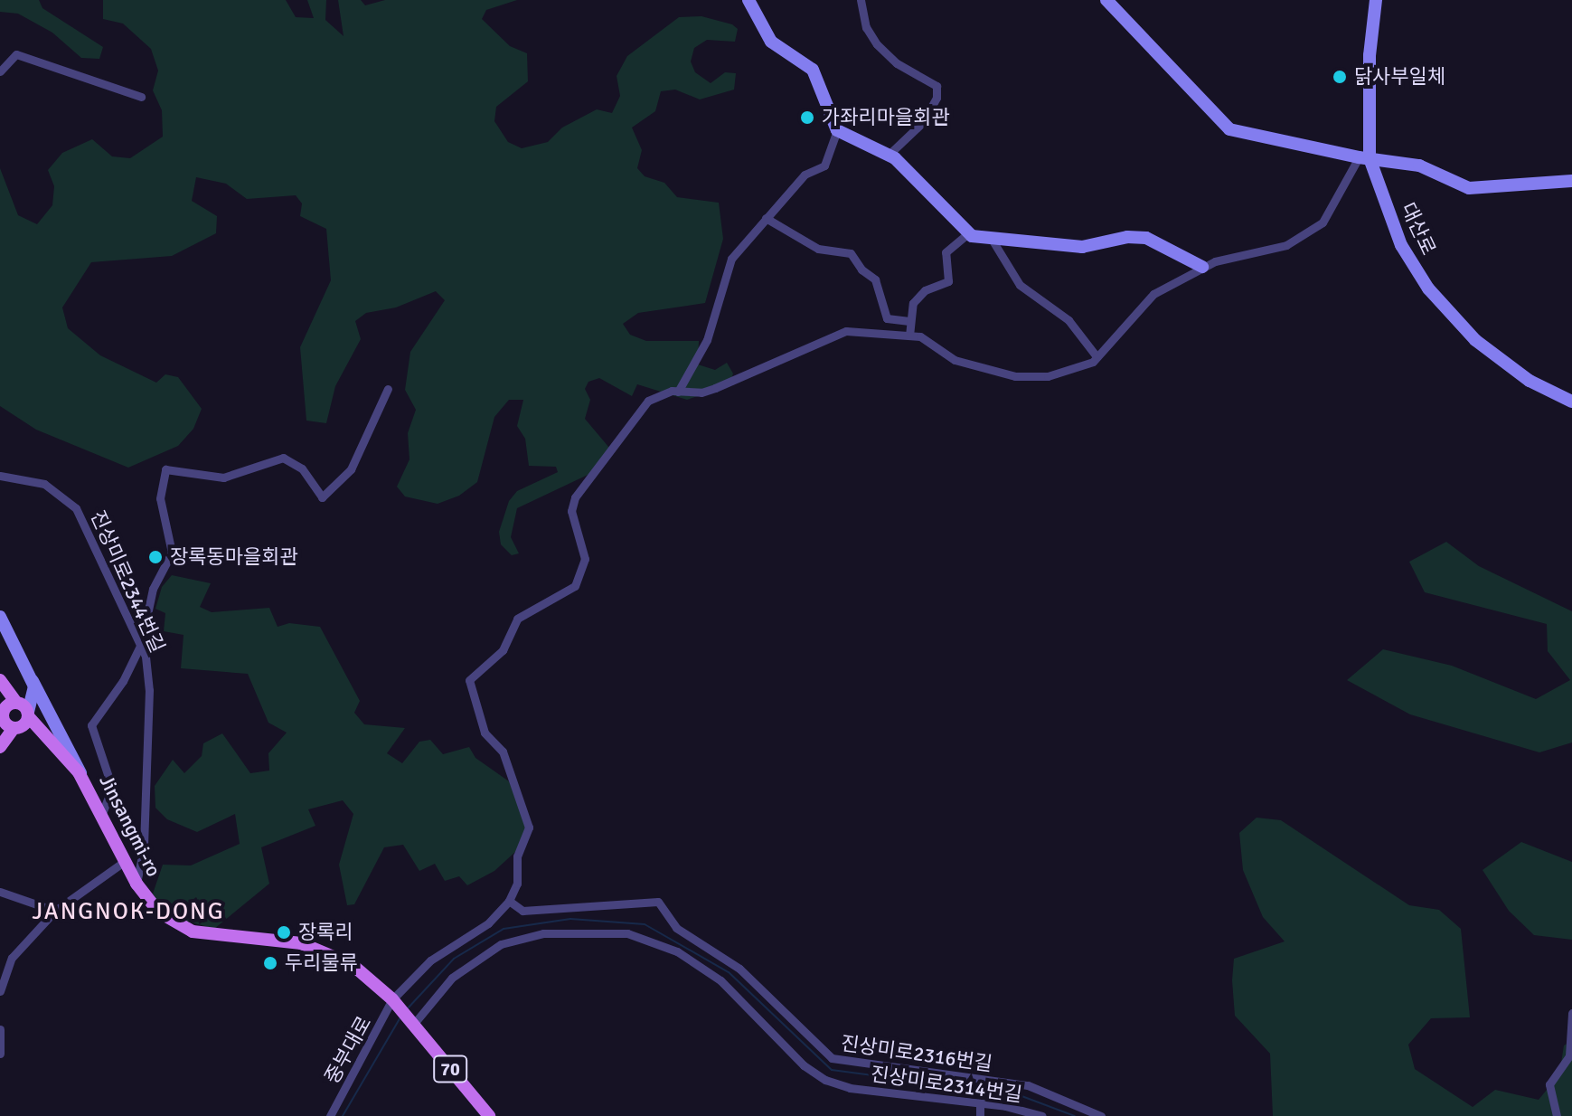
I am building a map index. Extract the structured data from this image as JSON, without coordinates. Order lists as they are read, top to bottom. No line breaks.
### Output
{"streets":{"main road":["Jinsangmi-ro","70"],"street":["대산로","진상미로2344번길","중부대로","진상미로2316번길","진상미로2314번길"]},"crossings":[["진상미로2344번길","Jinsangmi-ro"],["Jinsangmi-ro","중부대로"],["Jinsangmi-ro","70"],["중부대로","70"],["70","진상미로2314번길"]],"districts":["JANGNOK-DONG"],"places":["닭사부일체","가좌리마을회관","장록동마을회관","장록리","두리물류"]}
